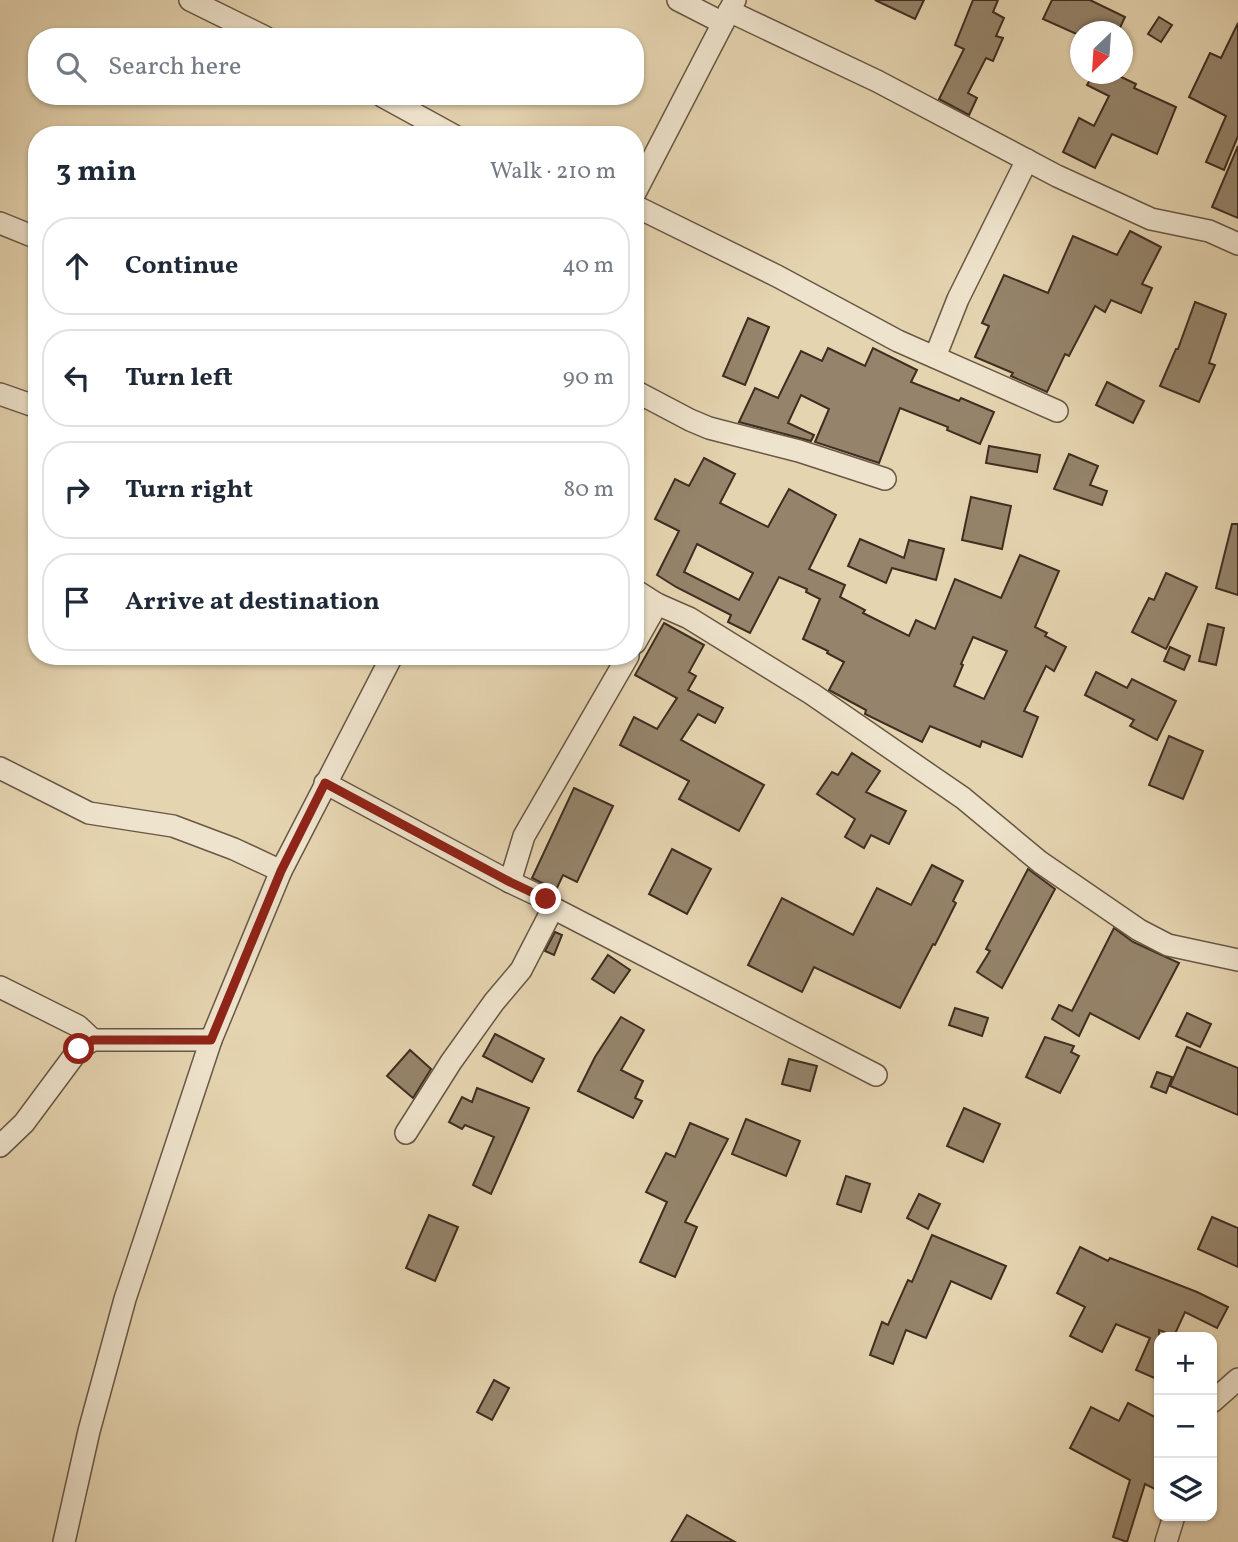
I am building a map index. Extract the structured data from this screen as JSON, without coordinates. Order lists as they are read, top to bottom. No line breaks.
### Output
{"north":"bottom left","page":{"search":"Search here","heading":["3 min","Walk · 210 m"],"list":[["Continue","40 m"],["Turn left","90 m"],["Turn right","80 m"],"Arrive at destination"],"map_buttons":["+","−"]}}
